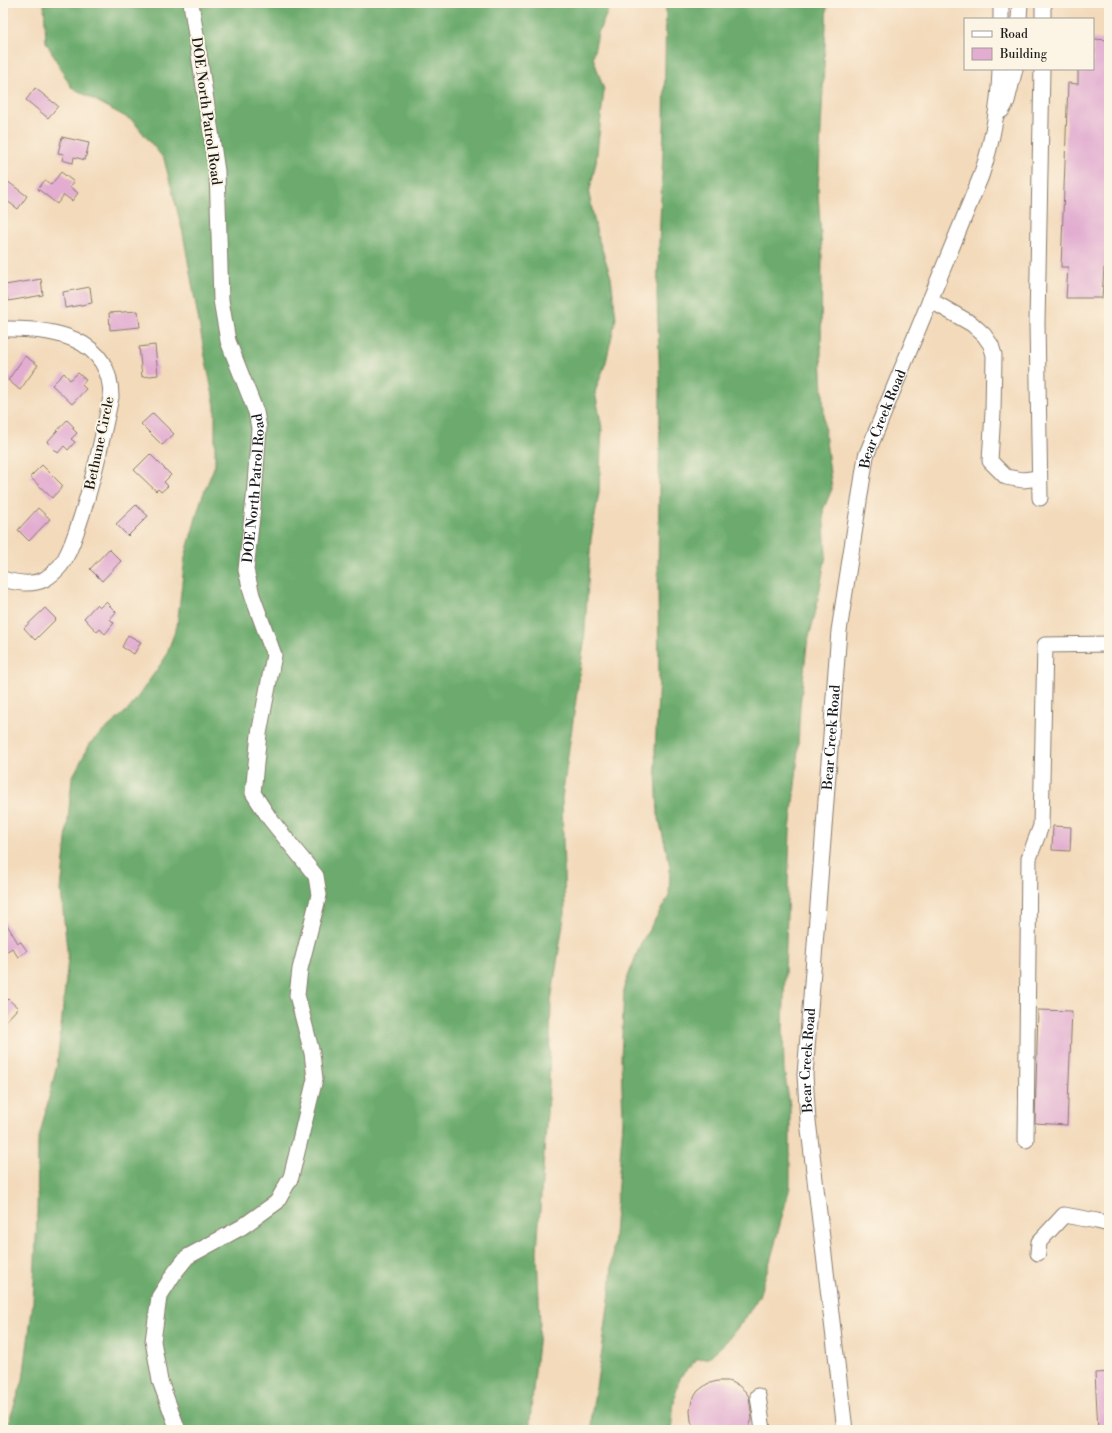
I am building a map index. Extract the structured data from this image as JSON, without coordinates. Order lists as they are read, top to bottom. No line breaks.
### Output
{"streets":{"street":["DOE North Patrol Road","Bear Creek Road","Bethune Circle"]},"legend":["Road","Building"]}
